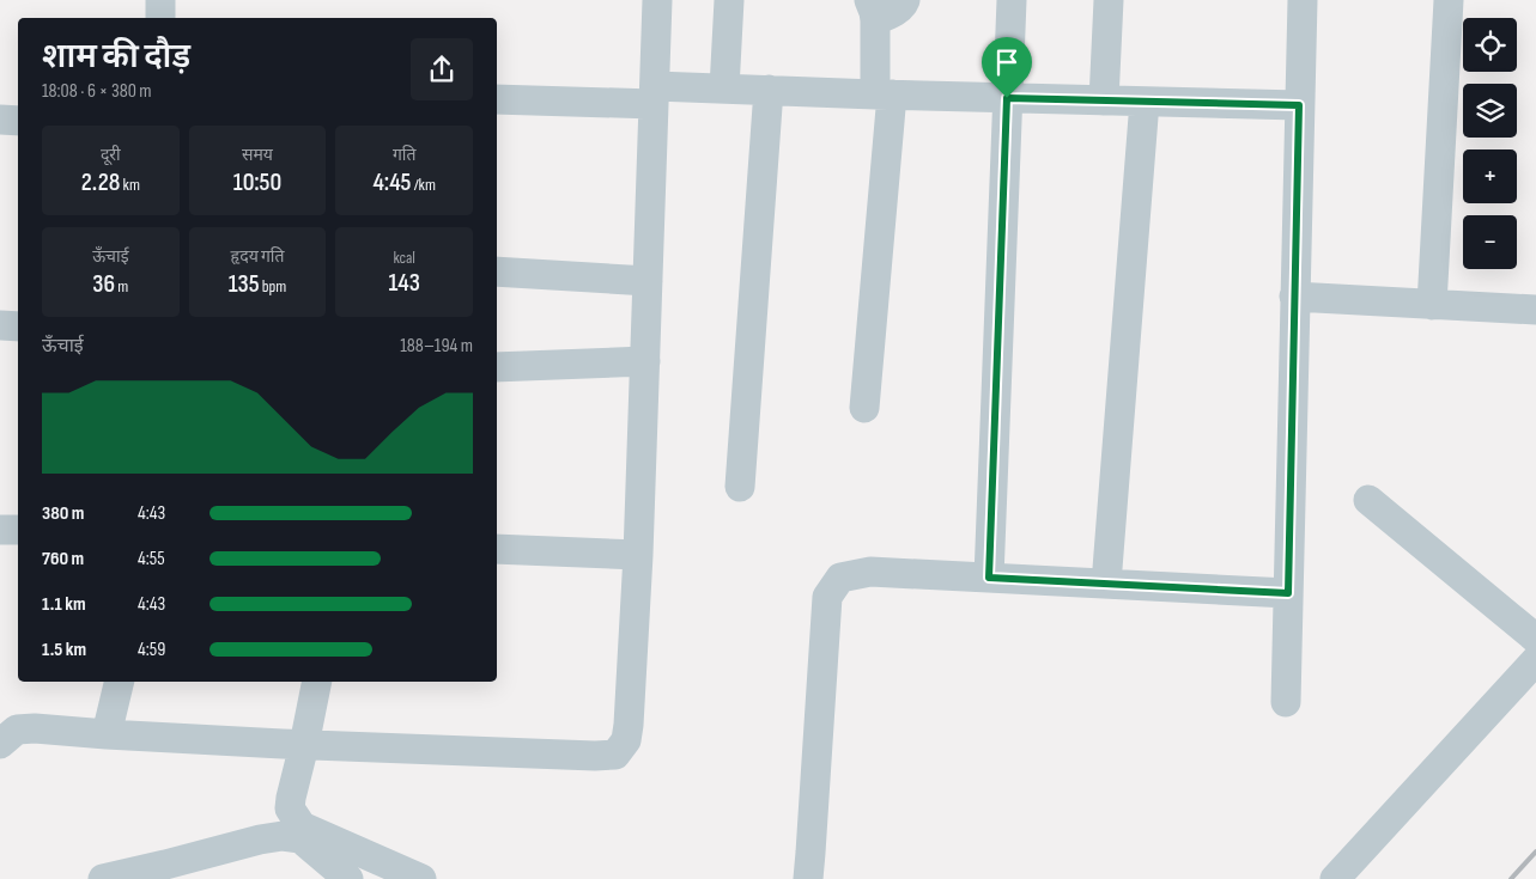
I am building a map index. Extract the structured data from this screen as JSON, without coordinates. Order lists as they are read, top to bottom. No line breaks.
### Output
{"page":{"map_buttons":["+","−"],"heading":["शाम की दौड़","18:08 · 6 × 380 m"],"stats":[["दूरी","2.28 km"],["समय","10:50"],["गति","4:45 /km"],["ऊँचाई","36 m"],["हृदय गति","135 bpm"],["kcal","143"]],"chart":["ऊँचाई","188–194 m"],"list":[{"name":"380 m","note":"4:43"},{"name":"760 m","note":"4:55"},{"name":"1.1 km","note":"4:43"},{"name":"1.5 km","note":"4:59"}]}}
